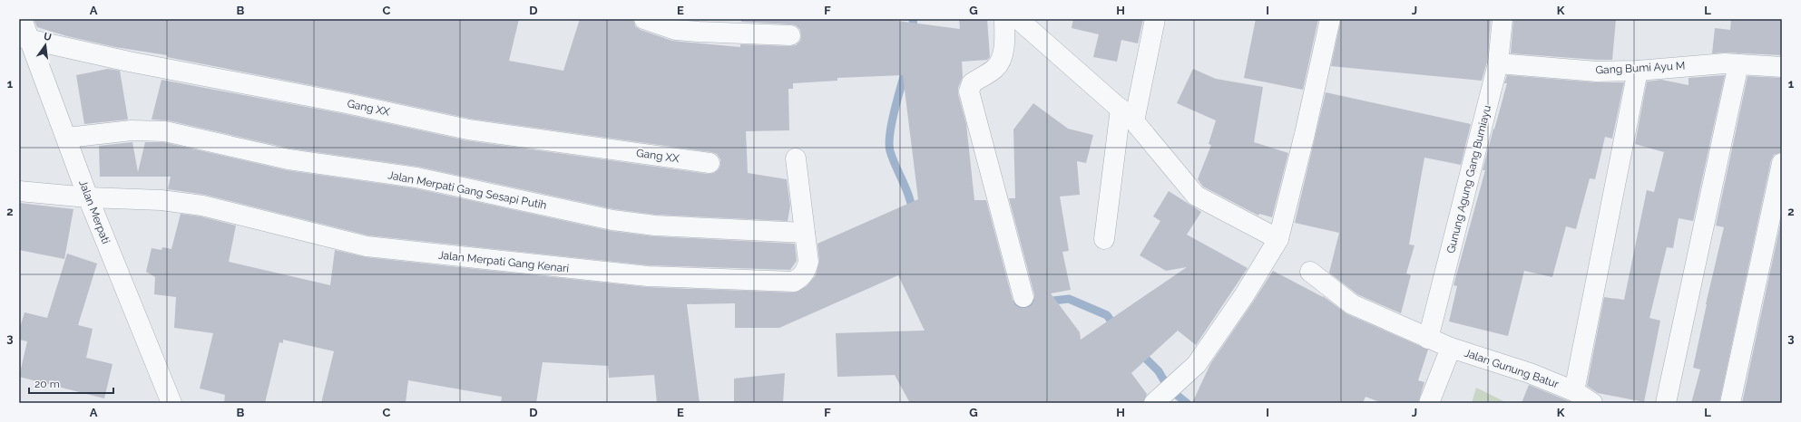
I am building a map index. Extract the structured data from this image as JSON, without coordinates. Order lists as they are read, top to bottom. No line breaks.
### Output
{"streets":{"street":["Gang Bumi Ayu M","Gang XX","Gunung Agung Gang Bumiayu","Jalan Merpati Gang Sesapi Putih","Jalan Merpati","Jalan Merpati Gang Kenari","Jalan Gunung Batur"]},"crossings":[["Gang Bumi Ayu M","Gunung Agung Gang Bumiayu"],["Gang XX","Jalan Merpati"],["Gunung Agung Gang Bumiayu","Jalan Gunung Batur"],["Jalan Merpati Gang Sesapi Putih","Jalan Merpati"],["Jalan Merpati Gang Sesapi Putih","Jalan Merpati Gang Kenari"],["Jalan Merpati","Jalan Merpati Gang Kenari"]],"scale_bar":"20 m","north":"top","grid":{"columns":["A","B","C","D","E","F","G","H","I","J","K","L"],"rows":["1","2","3"]}}
